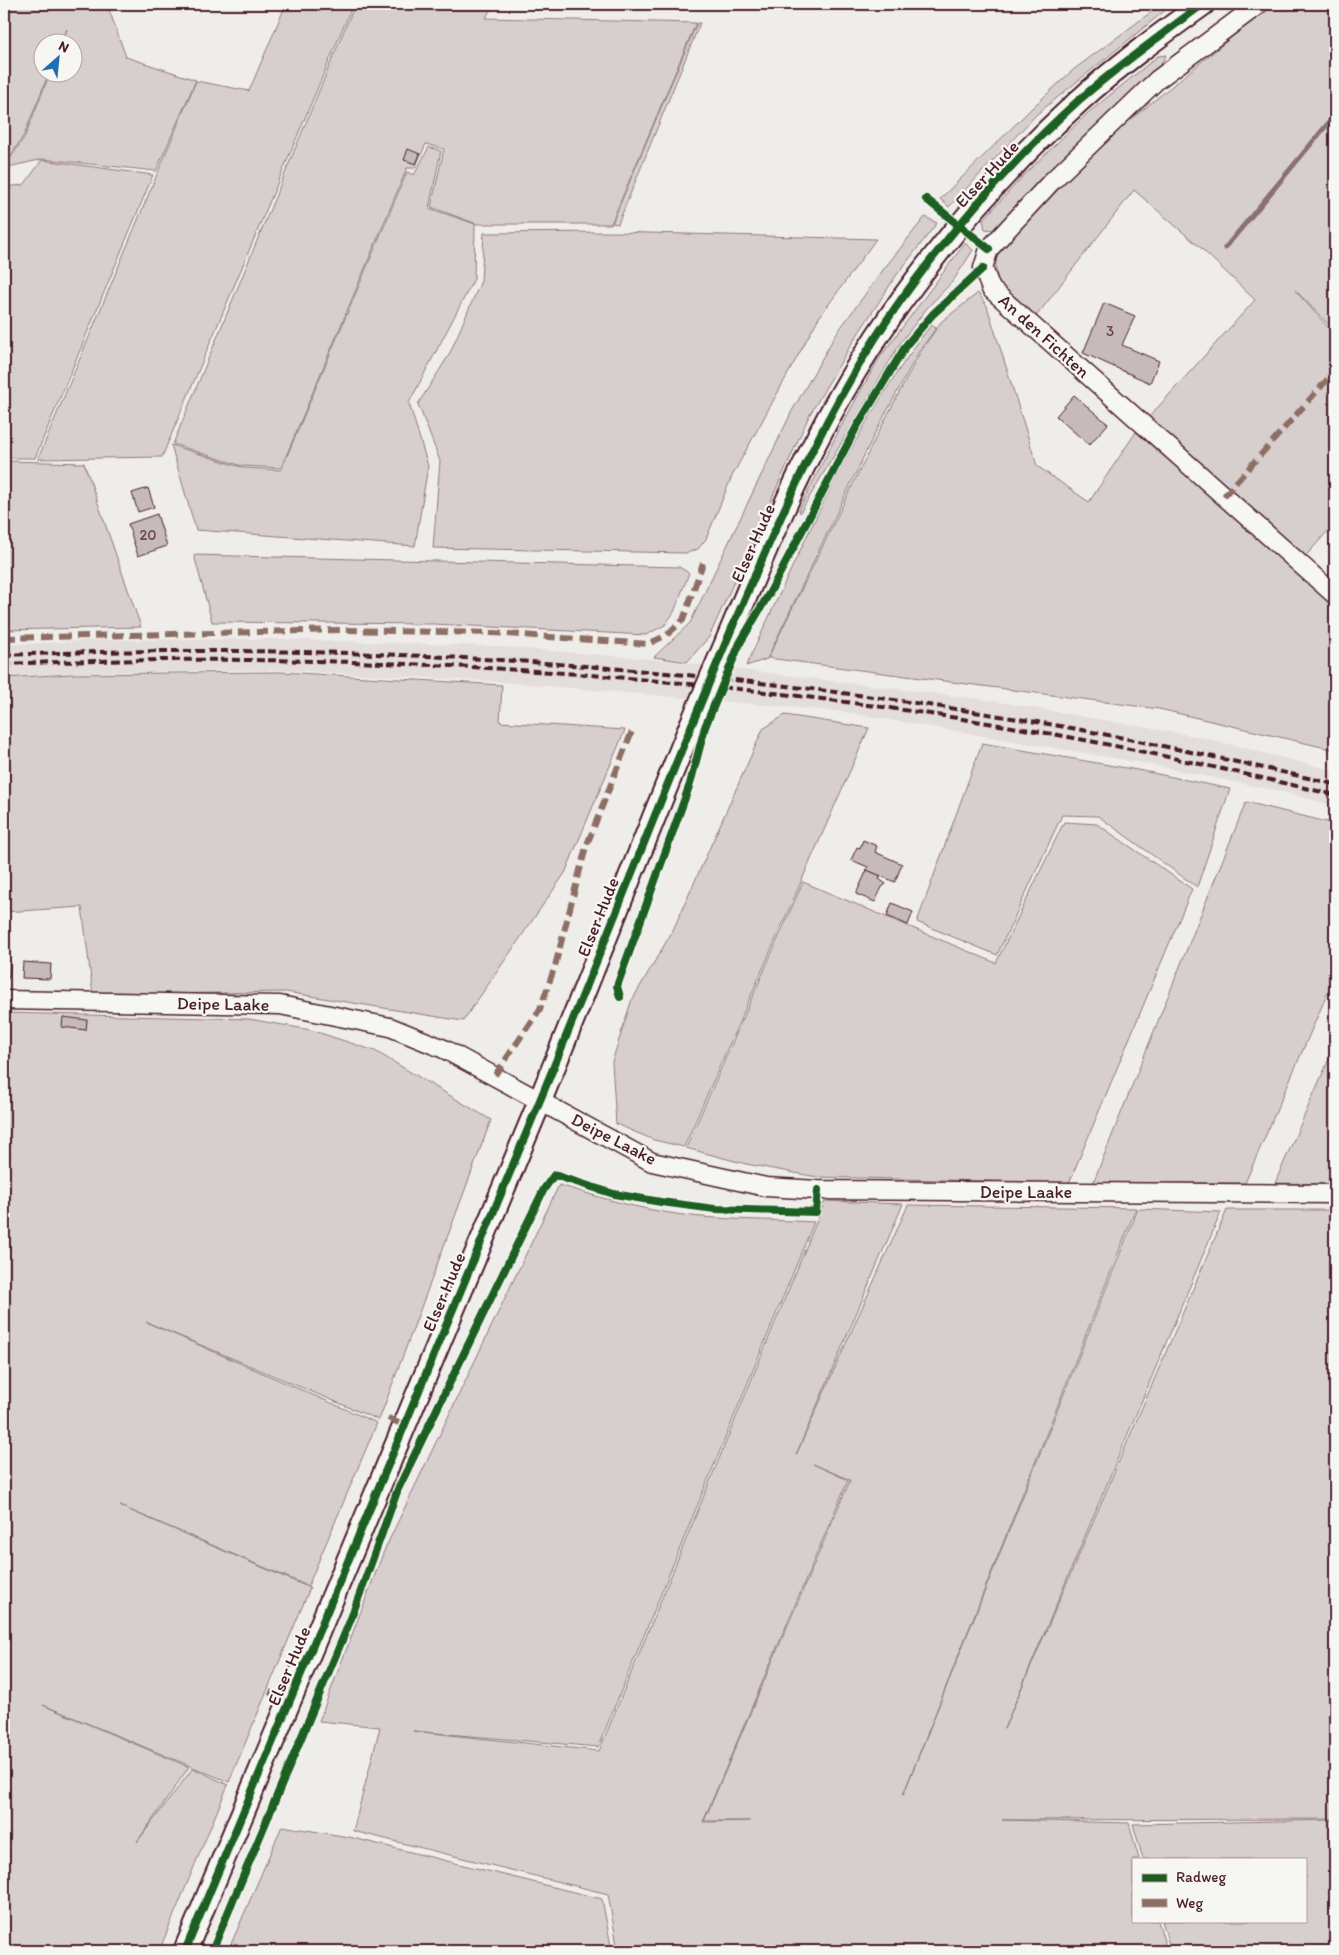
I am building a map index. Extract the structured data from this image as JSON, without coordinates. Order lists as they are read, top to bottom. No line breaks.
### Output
{"streets":{"street":["Elser Hude","An den Fichten","Deipe Laake"]},"crossings":[["Elser Hude","Deipe Laake"]],"house_numbers":["3","20"],"legend":["Radweg","Weg"],"north":"top right"}
